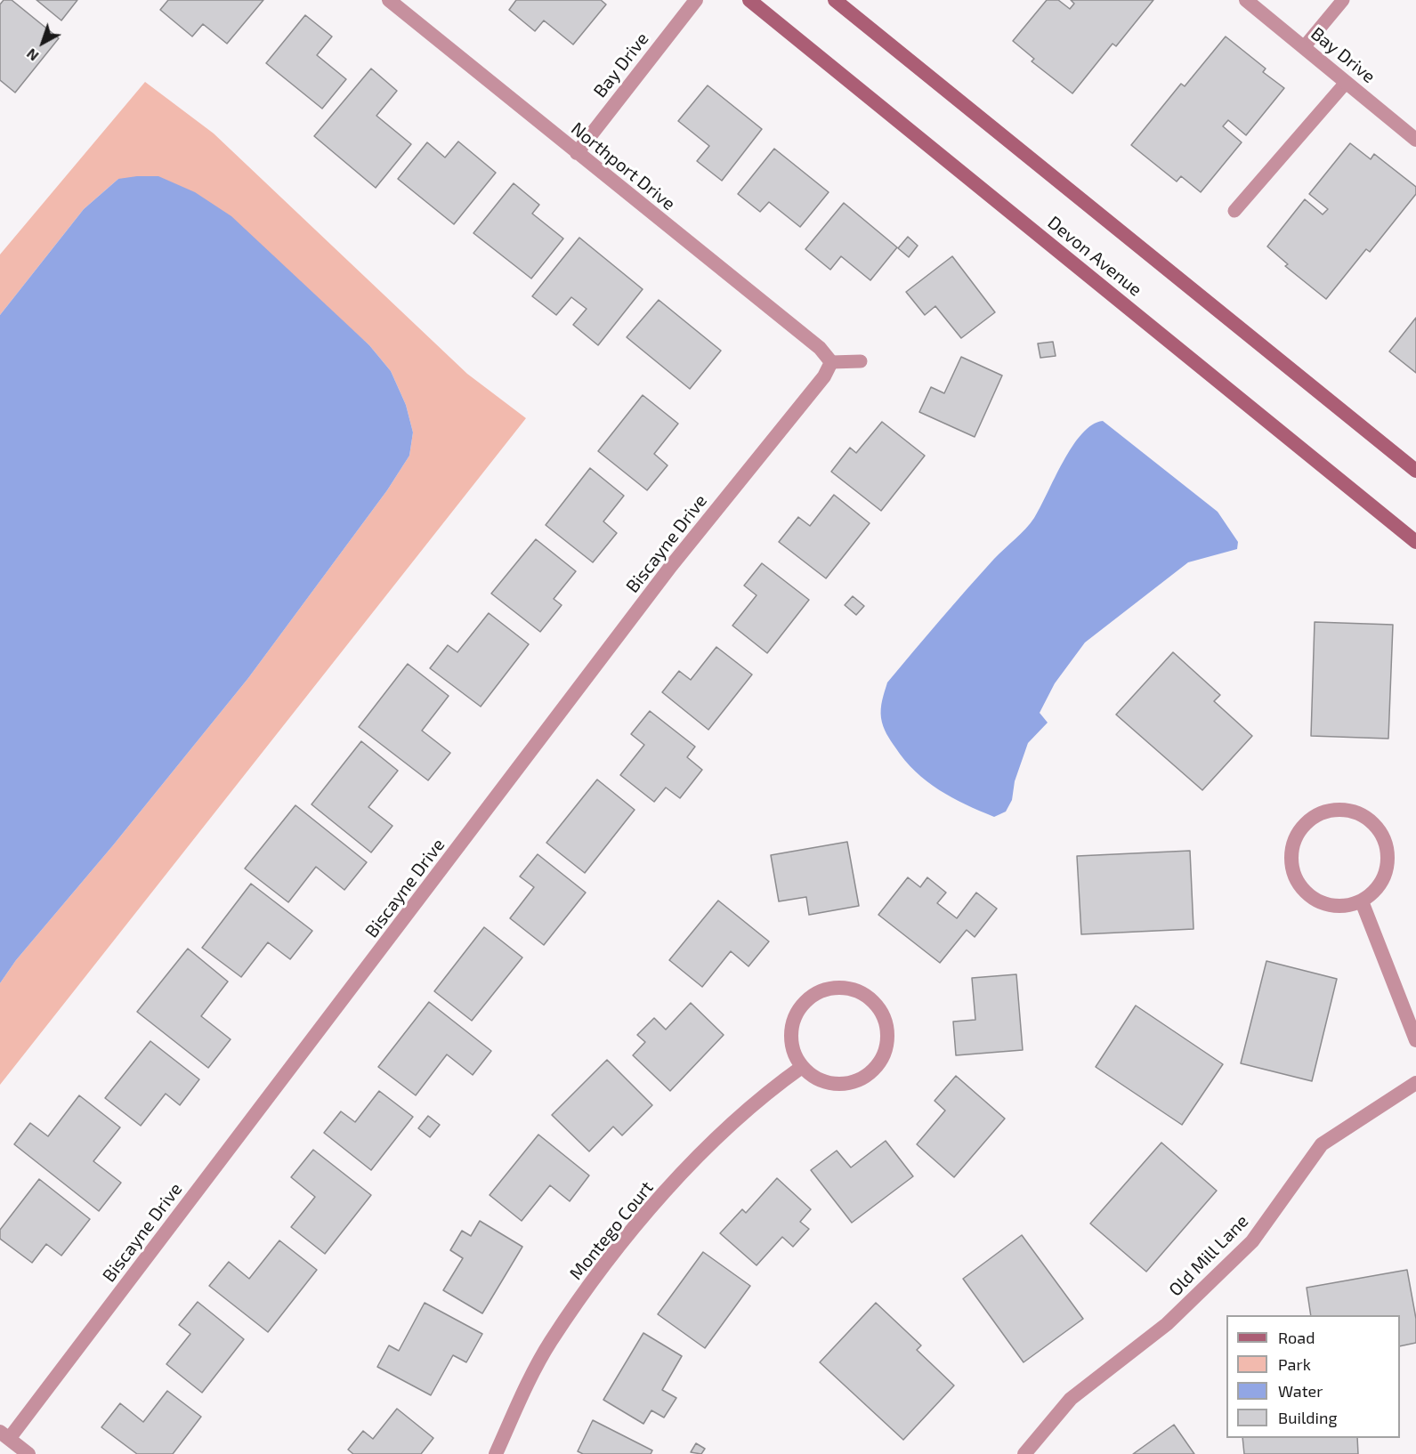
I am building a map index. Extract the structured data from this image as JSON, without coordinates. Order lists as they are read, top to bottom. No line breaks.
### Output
{"streets":{"main road":["Devon Avenue"],"street":["Bay Drive","Northport Drive","Biscayne Drive","Montego Court","Old Mill Lane"]},"crossings":[["Bay Drive","Northport Drive"],["Northport Drive","Biscayne Drive"]],"legend":["Road","Park","Water","Building"],"north":"bottom left"}
